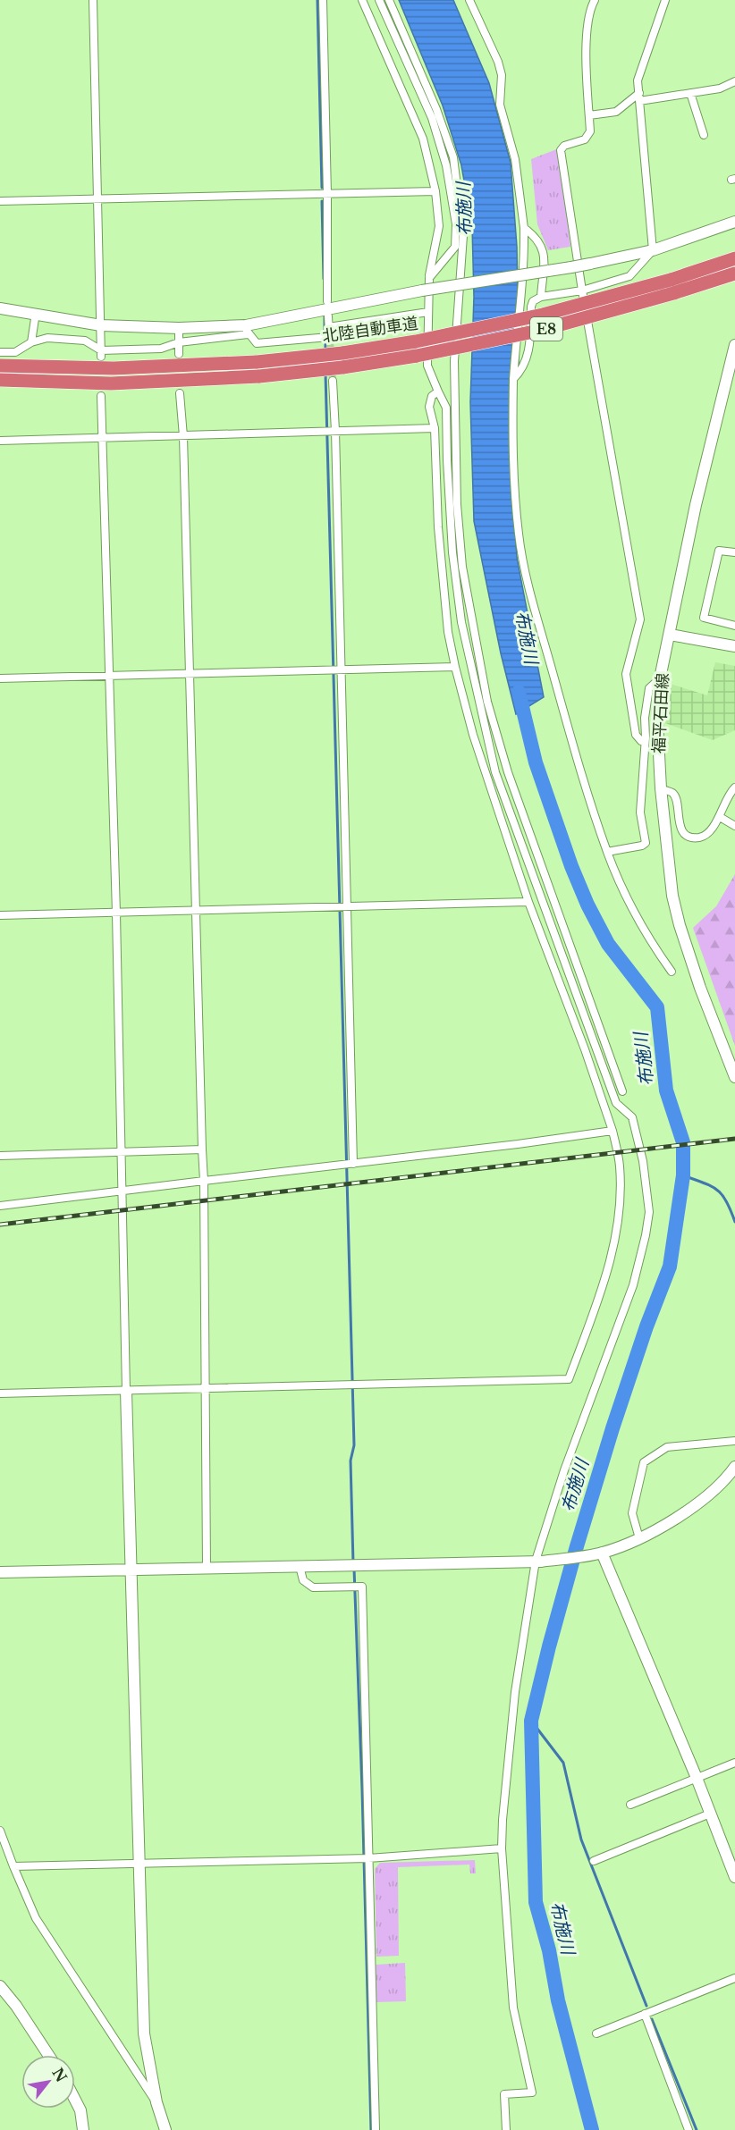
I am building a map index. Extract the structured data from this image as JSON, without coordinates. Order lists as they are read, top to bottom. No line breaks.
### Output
{"streets":{"highway":["E8","北陸自動車道"],"street":["福平石田線"]},"water":["布施川"],"north":"top right"}
